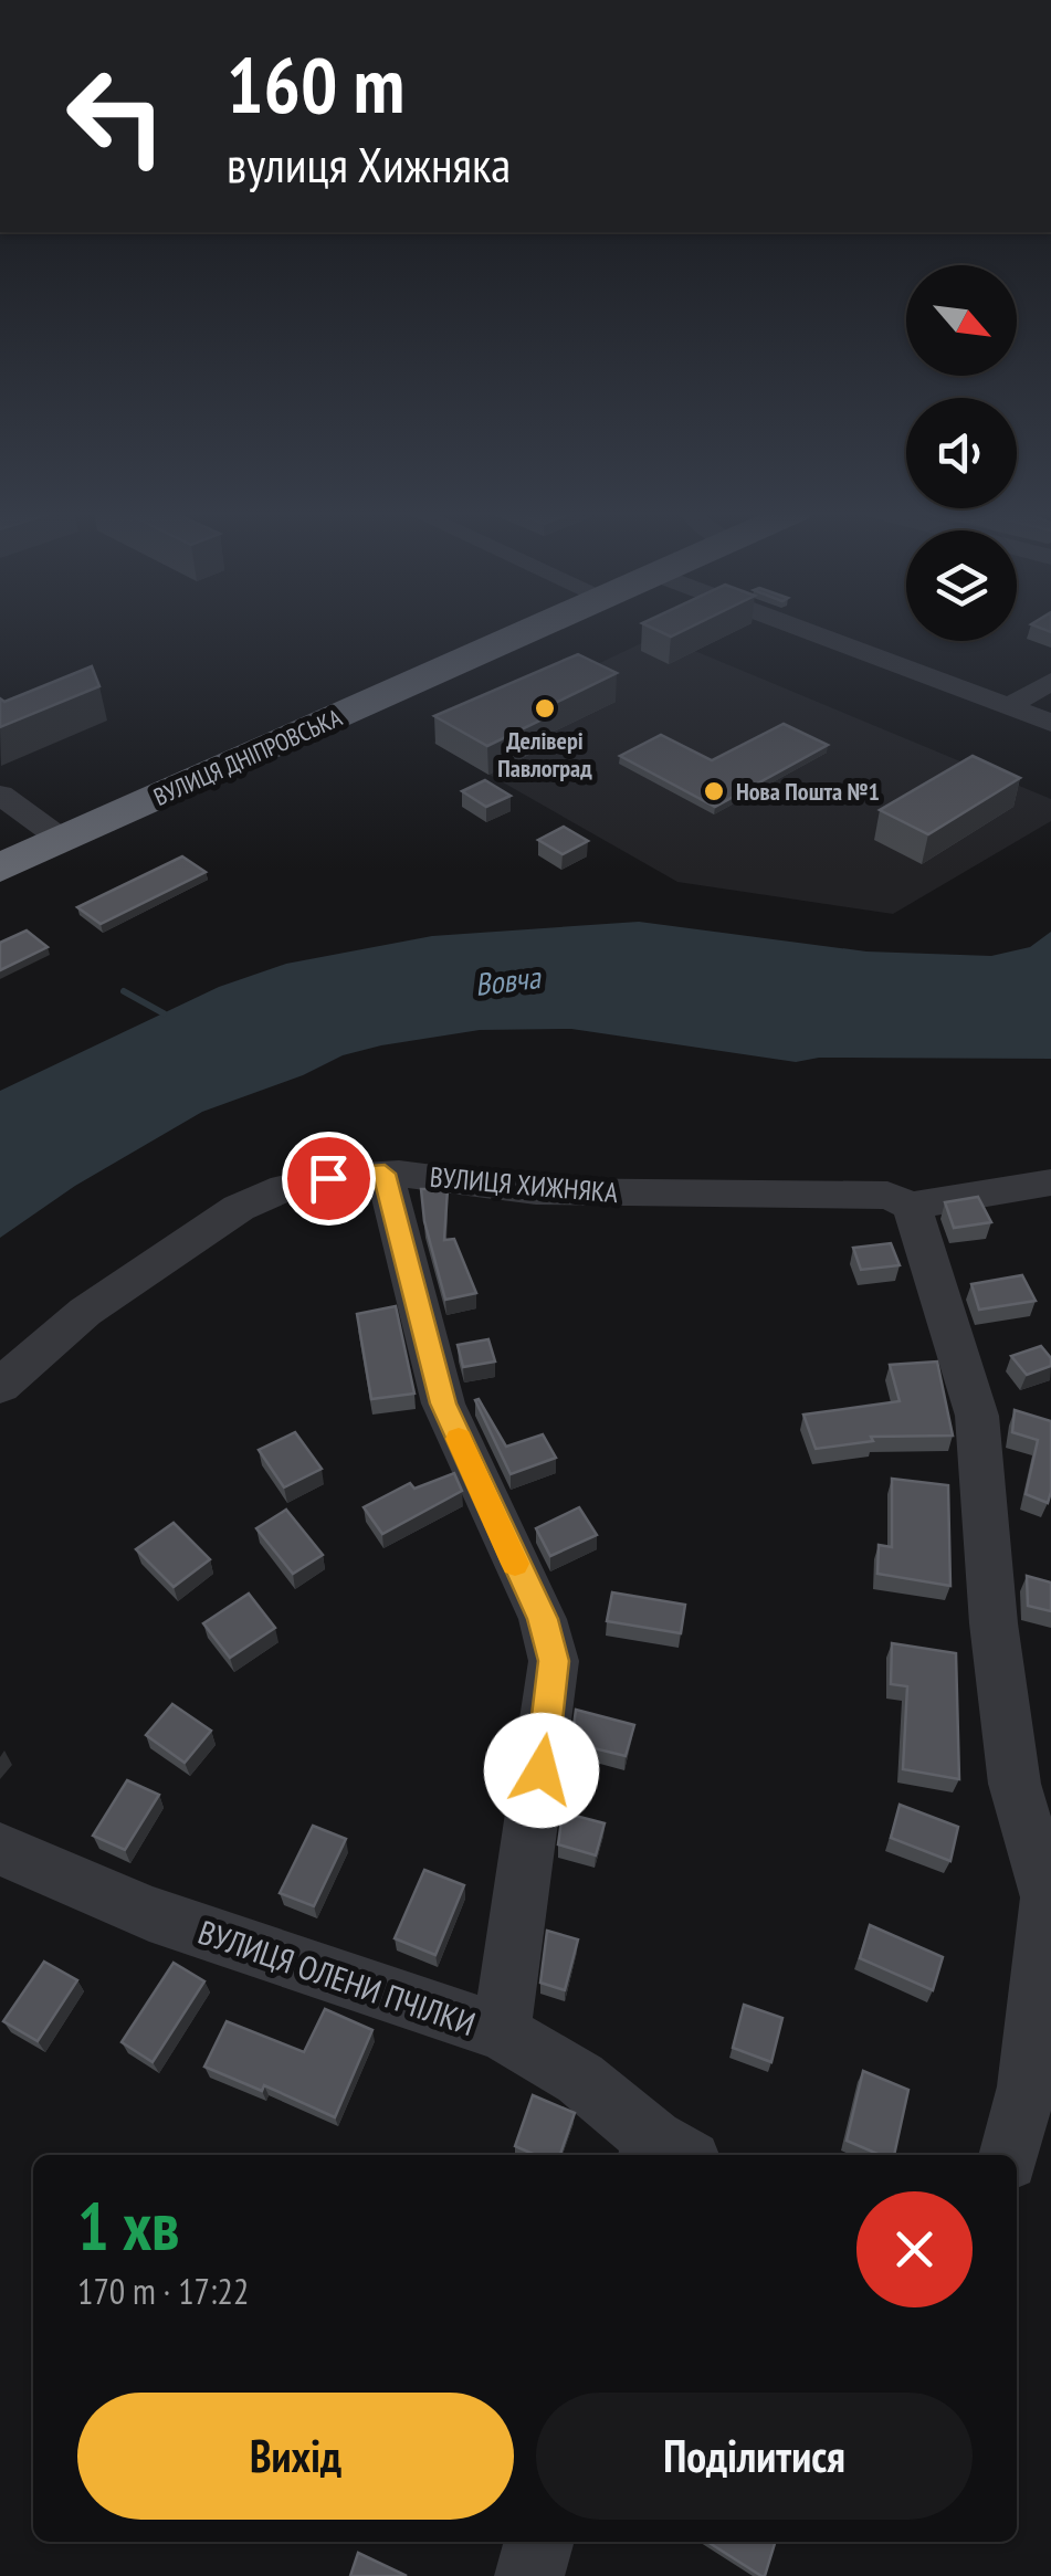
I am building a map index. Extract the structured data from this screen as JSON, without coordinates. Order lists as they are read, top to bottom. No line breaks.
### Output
{"streets":{"highway":["ВУЛИЦЯ ДНІПРОВСЬКА"],"street":["ВУЛИЦЯ ХИЖНЯКА","ВУЛИЦЯ ОЛЕНИ ПЧІЛКИ"]},"water":["Вовча"],"places":["Делівері Павлоград","Нова Пошта №1"],"north":"bottom right","page":{"turn":["160 m","вулиця Хижняка"],"heading":["1 хв","170 m · 17:22"],"buttons":["Вихід","Поділитися"]}}
